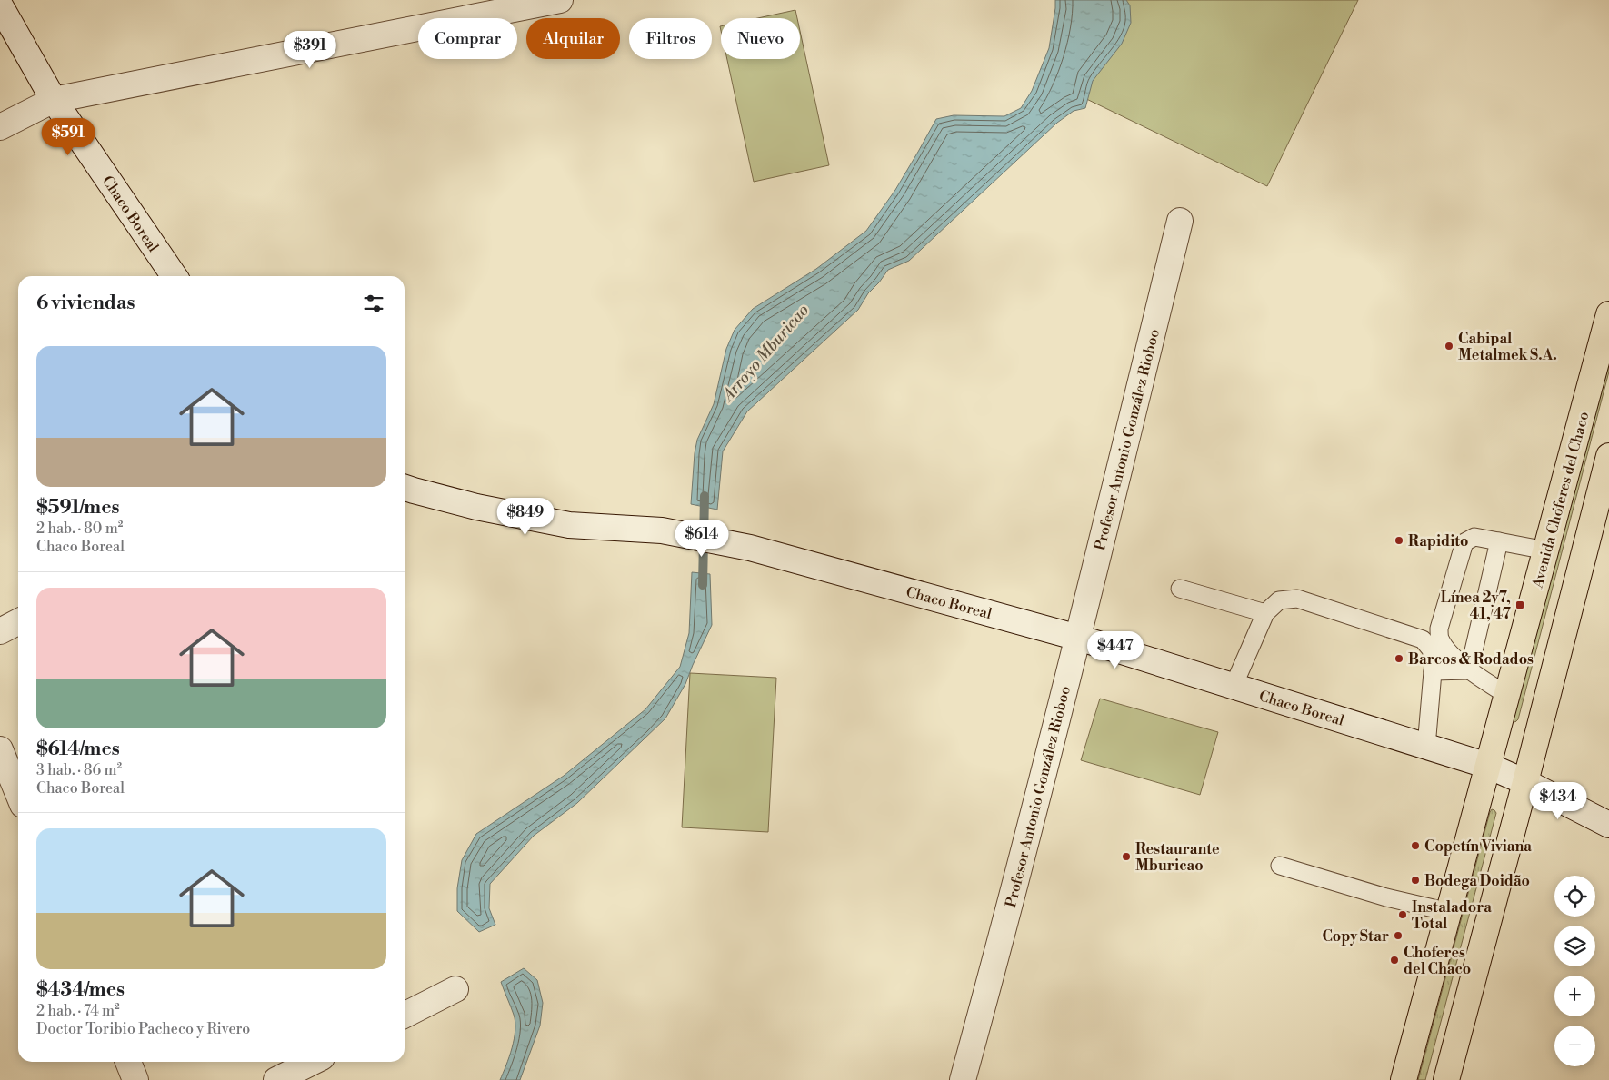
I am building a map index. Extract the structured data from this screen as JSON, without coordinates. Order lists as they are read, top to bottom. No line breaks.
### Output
{"streets":{"main road":["Avenida Chóferes del Chaco"],"street":["Chaco Boreal","Profesor Antonio González Rioboo"]},"crossings":[["Chaco Boreal","Profesor Antonio González Rioboo"],["Chaco Boreal","Avenida Chóferes del Chaco"]],"water":["Arroyo Mburicao"],"places":{"other":["Cabipal Metalmek S.A.","Rapidito","Barcos & Rodados","Copetín Viviana","Restaurante Mburicao","Bodega Doidão","Instaladora Total","Copy Star","Choferes del Chaco"],"transit":["Línea 2y7, 41, 47"]},"page":{"chip":["Comprar","Alquilar","Filtros","Nuevo"],"price":["$391","$591","$849","$614","$447","$434"],"heading":"6 viviendas","list":[{"name":"$591/mes","note":"2 hab. · 80 m² · Chaco Boreal"},{"name":"$614/mes","note":"3 hab. · 86 m² · Chaco Boreal"},{"name":"$434/mes","note":"2 hab. · 74 m² · Doctor Toribio Pacheco y Rivero"}],"map_buttons":["+","−"]}}
